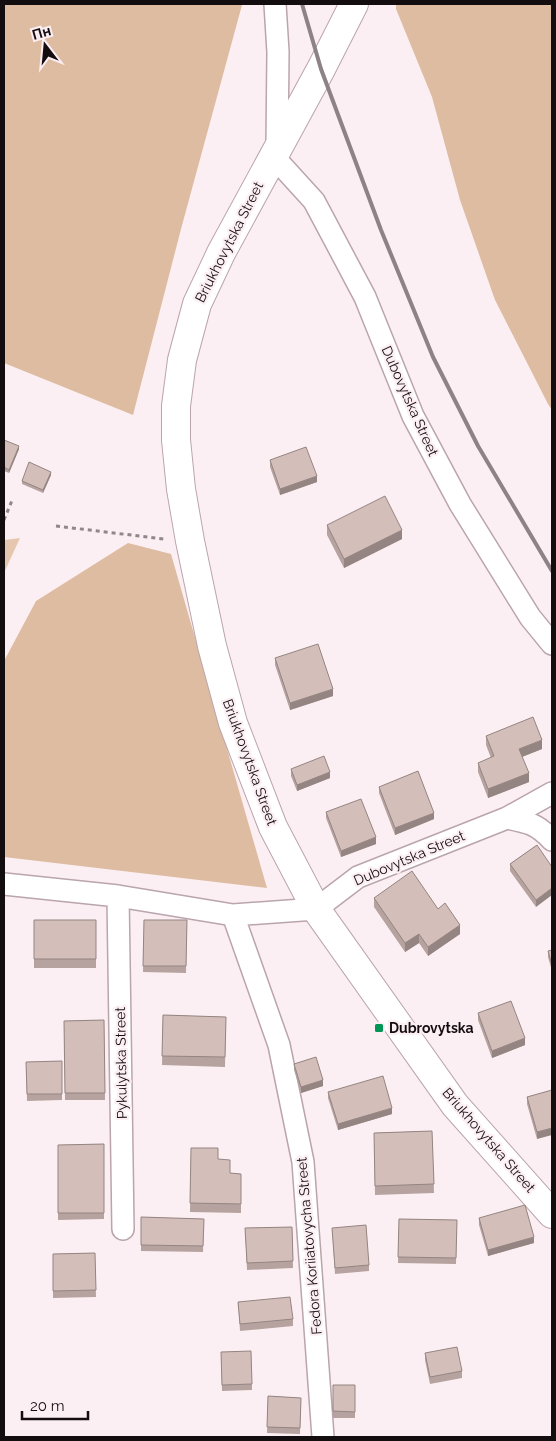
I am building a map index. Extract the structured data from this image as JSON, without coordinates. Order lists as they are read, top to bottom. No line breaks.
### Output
{"streets":{"main road":["Briukhovytska Street"],"street":["Dubovytska Street","Pykulytska Street","Fedora Koriiatovycha Street"]},"crossings":[["Briukhovytska Street","Dubovytska Street"]],"places":{"transit":["Dubrovytska"]},"scale_bar":"20 m","north":"top"}
